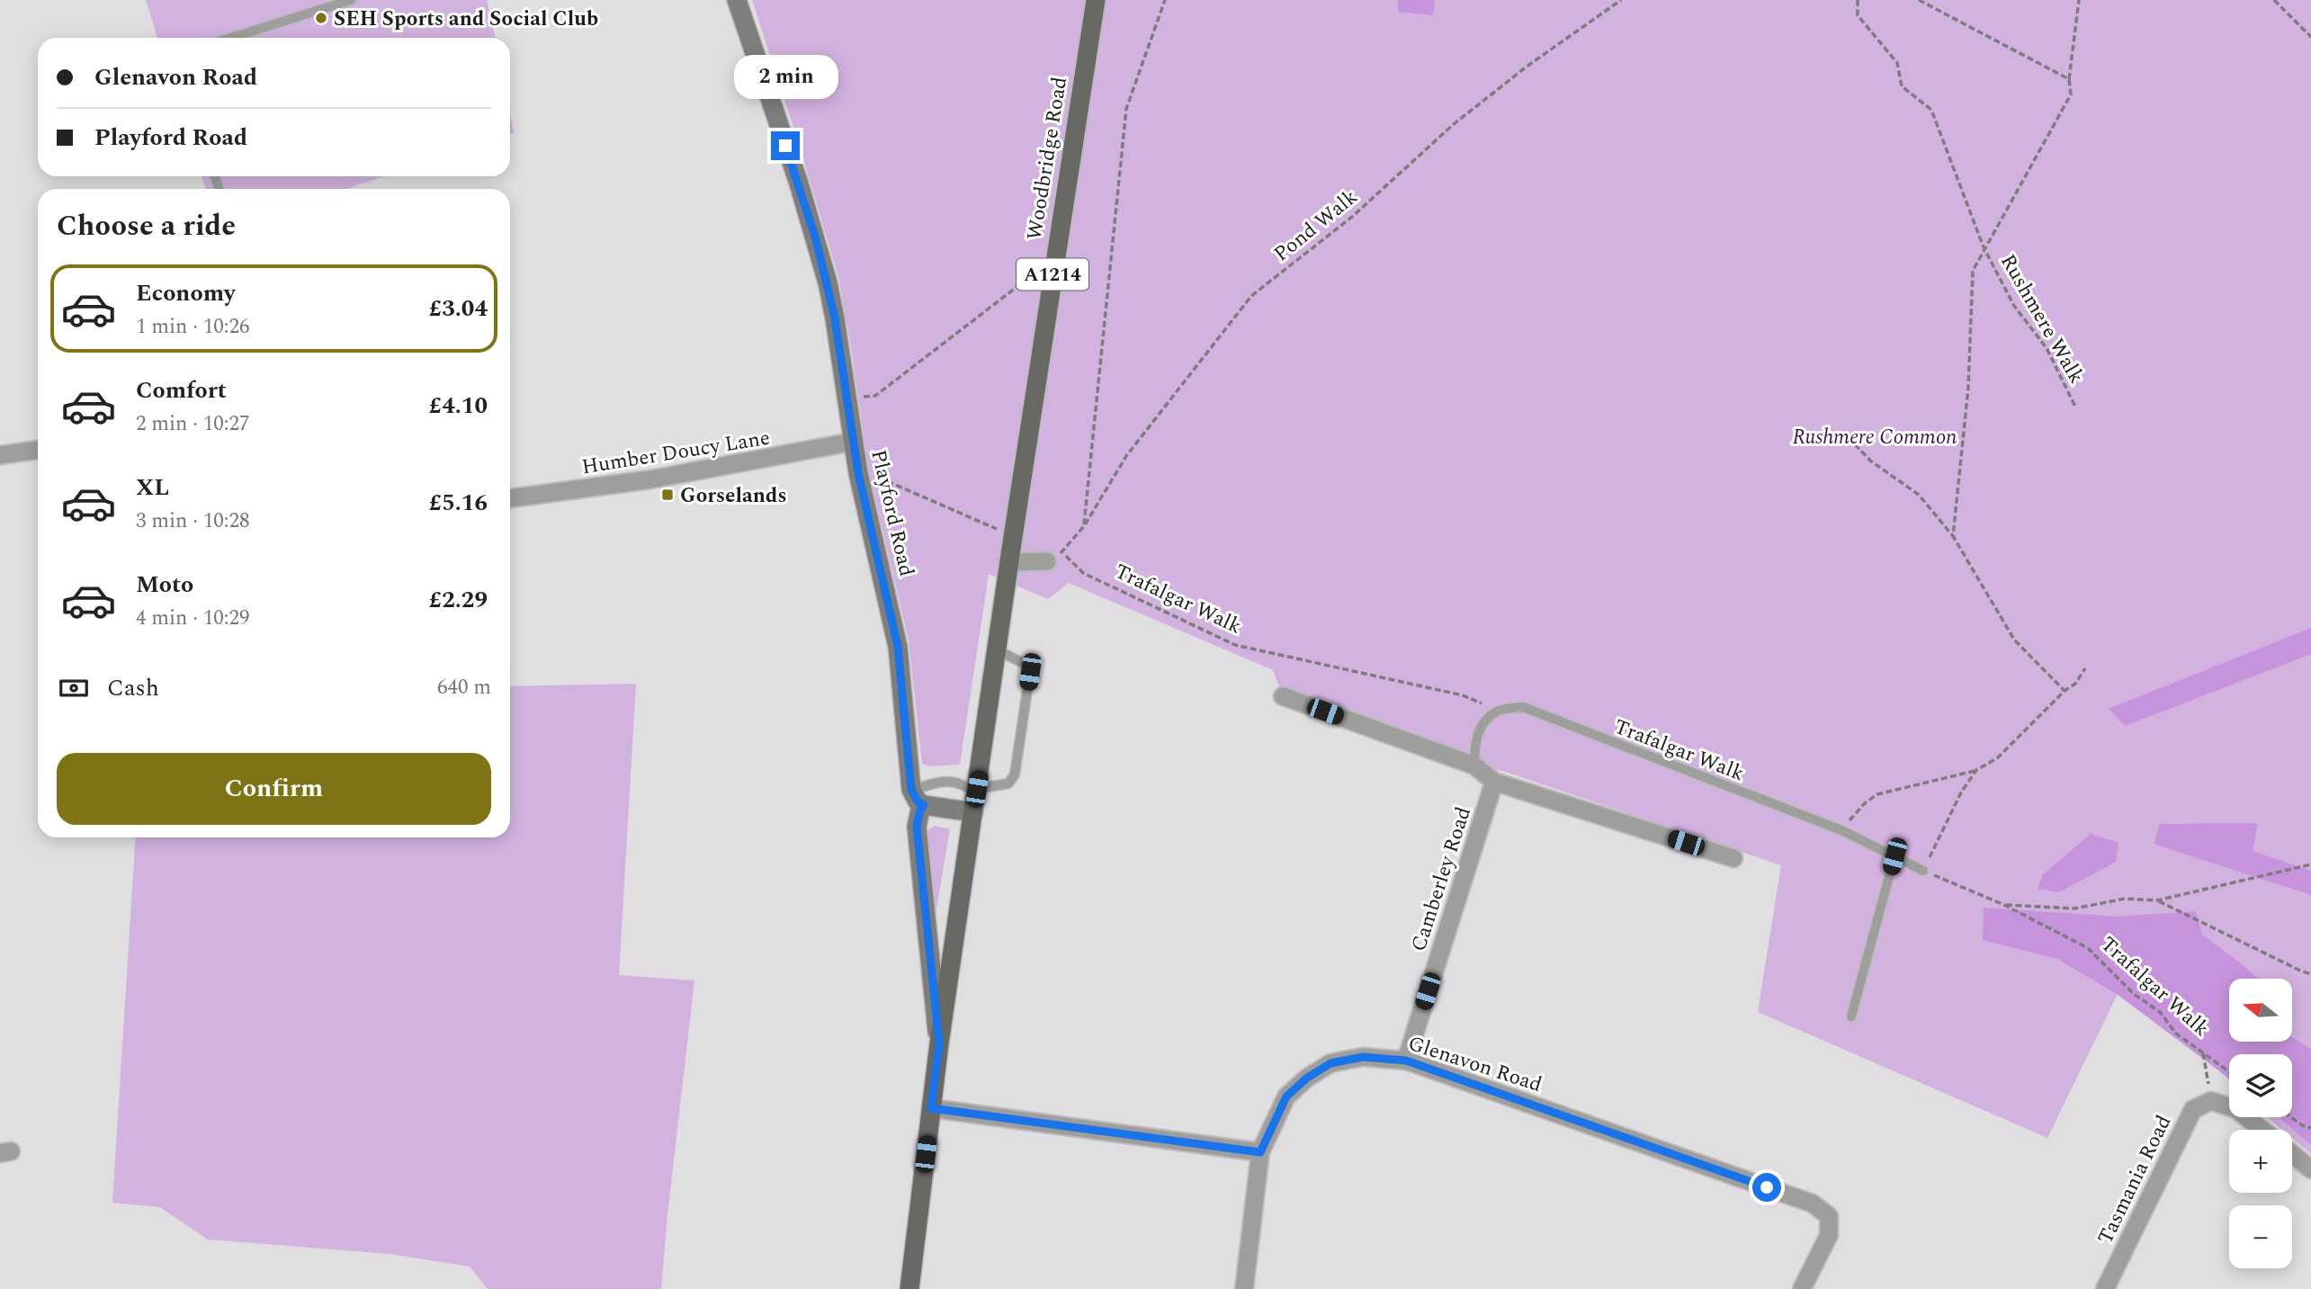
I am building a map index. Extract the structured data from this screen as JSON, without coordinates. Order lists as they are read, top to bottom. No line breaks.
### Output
{"streets":{"main road":["Woodbridge Road","A1214"],"street":["Humber Doucy Lane","Playford Road","Camberley Road","Glenavon Road","Tasmania Road"],"lane":["Trafalgar Walk"],"path":["Pond Walk","Rushmere Walk"]},"crossings":[["Woodbridge Road","A1214"],["A1214","Playford Road"],["Humber Doucy Lane","Playford Road"],["Camberley Road","Glenavon Road"]],"parks":["Rushmere Common"],"places":{"other":["SEH Sports and Social Club"],"transit":["Gorselands"]},"north":"left","page":{"banner":["Glenavon Road","Playford Road"],"bubble":"2 min","heading":"Choose a ride","list":[{"name":"Economy","note":"1 min · 10:26","value":"£3.04"},{"name":"Comfort","note":"2 min · 10:27","value":"£4.10"},{"name":"XL","note":"3 min · 10:28","value":"£5.16"},{"name":"Moto","note":"4 min · 10:29","value":"£2.29"}],"pay":["Cash","640 m"],"buttons":"Confirm","map_buttons":["+","−"]}}
